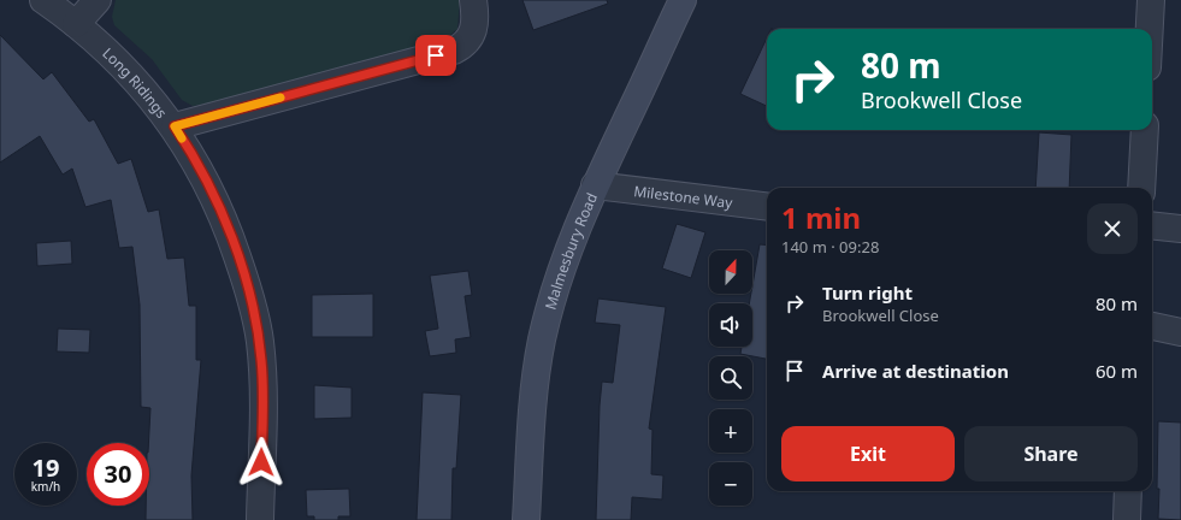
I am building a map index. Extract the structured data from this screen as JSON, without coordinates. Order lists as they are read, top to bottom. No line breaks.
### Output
{"streets":{"main road":["Malmesbury Road"],"street":["Long Ridings","Milestone Way"]},"crossings":[["Milestone Way","Malmesbury Road"]],"north":"top","page":{"turn":["80 m","Brookwell Close"],"heading":["1 min","140 m · 09:28"],"map_buttons":["+","−"],"list":[{"name":"Turn right","note":"Brookwell Close","value":"80 m"},{"name":"Arrive at destination","value":"60 m"}],"buttons":["Exit","Share"],"speed":"19 km/h","limit":"30"}}
